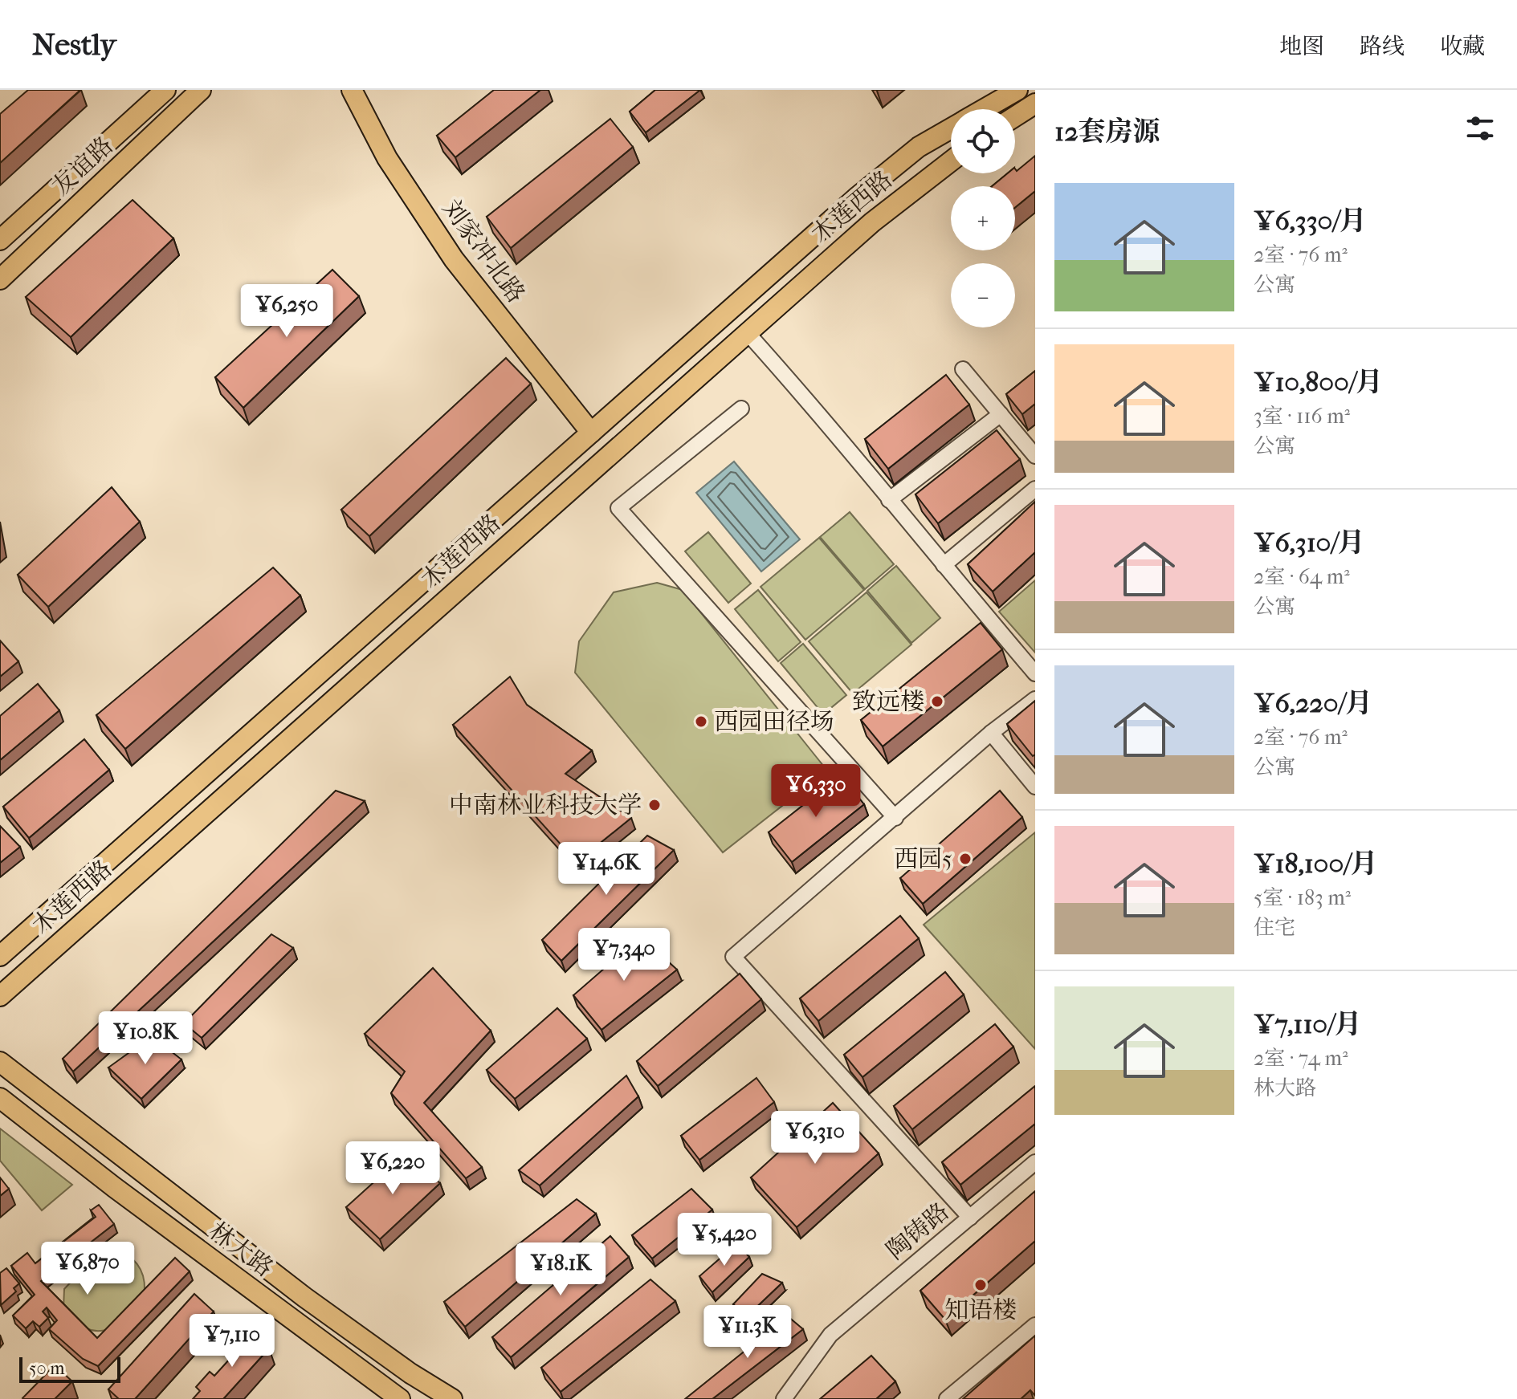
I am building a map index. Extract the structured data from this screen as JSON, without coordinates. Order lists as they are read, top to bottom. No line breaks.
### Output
{"streets":{"main road":["友谊路","木莲西路","刘家冲北路","林大路"],"street":["陶铸路"]},"crossings":[["木莲西路","刘家冲北路"]],"places":["致远楼","西园田径场","中南林业科技大学","西园5","知语楼"],"scale_bar":"50 m","page":{"header":"Nestly","nav":["地图","路线","收藏"],"heading":"12套房源","map_buttons":["+","−"],"list":[{"name":"¥6,330/月","note":"2室 · 76 m² · 公寓"},{"name":"¥10,800/月","note":"3室 · 116 m² · 公寓"},{"name":"¥6,310/月","note":"2室 · 64 m² · 公寓"},{"name":"¥6,220/月","note":"2室 · 76 m² · 公寓"},{"name":"¥18,100/月","note":"5室 · 183 m² · 住宅"},{"name":"¥7,110/月","note":"2室 · 74 m² · 林大路"}],"price":["¥6,250","¥6,330","¥14.6K","¥7,340","¥10.8K","¥6,310","¥6,220","¥5,420","¥6,870","¥18.1K","¥11.3K","¥7,110"],"scale":"50 m"}}
